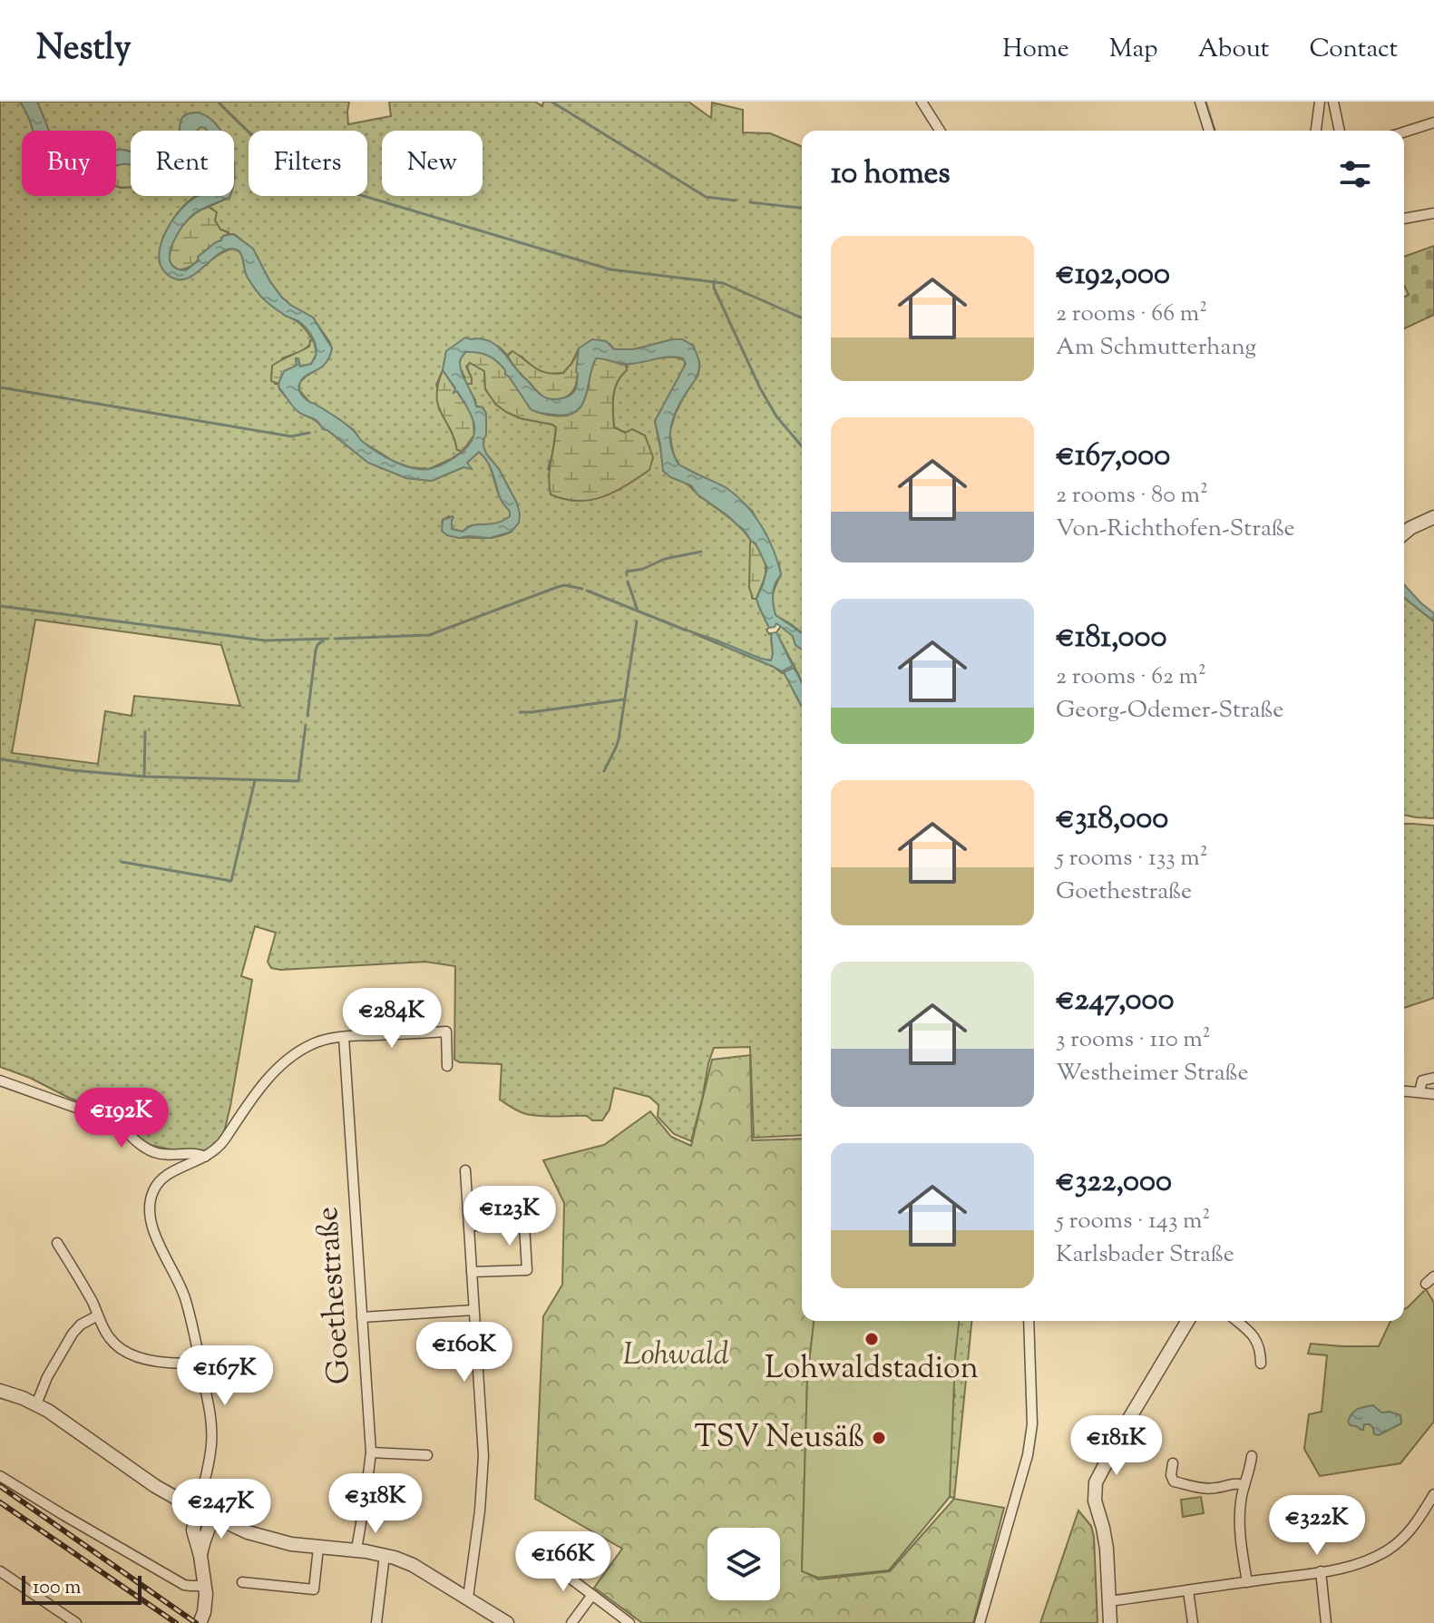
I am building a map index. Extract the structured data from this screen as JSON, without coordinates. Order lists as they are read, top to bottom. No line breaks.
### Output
{"streets":{"street":["Goethestraße"]},"parks":["Lohwald"],"places":["Lohwaldstadion","TSV Neusäß"],"scale_bar":"100 m","page":{"header":"Nestly","nav":["Home","Map","About","Contact"],"chip":["Buy","Rent","Filters","New"],"heading":"10 homes","list":[{"name":"€192,000","note":"2 rooms · 66 m² · Am Schmutterhang"},{"name":"€167,000","note":"2 rooms · 80 m² · Von-Richthofen-Straße"},{"name":"€181,000","note":"2 rooms · 62 m² · Georg-Odemer-Straße"},{"name":"€318,000","note":"5 rooms · 133 m² · Goethestraße"},{"name":"€247,000","note":"3 rooms · 110 m² · Westheimer Straße"},{"name":"€322,000","note":"5 rooms · 143 m² · Karlsbader Straße"}],"price":["€284K","€192K","€123K","€160K","€167K","€181K","€318K","€247K","€322K","€166K"],"scale":"100 m"}}
